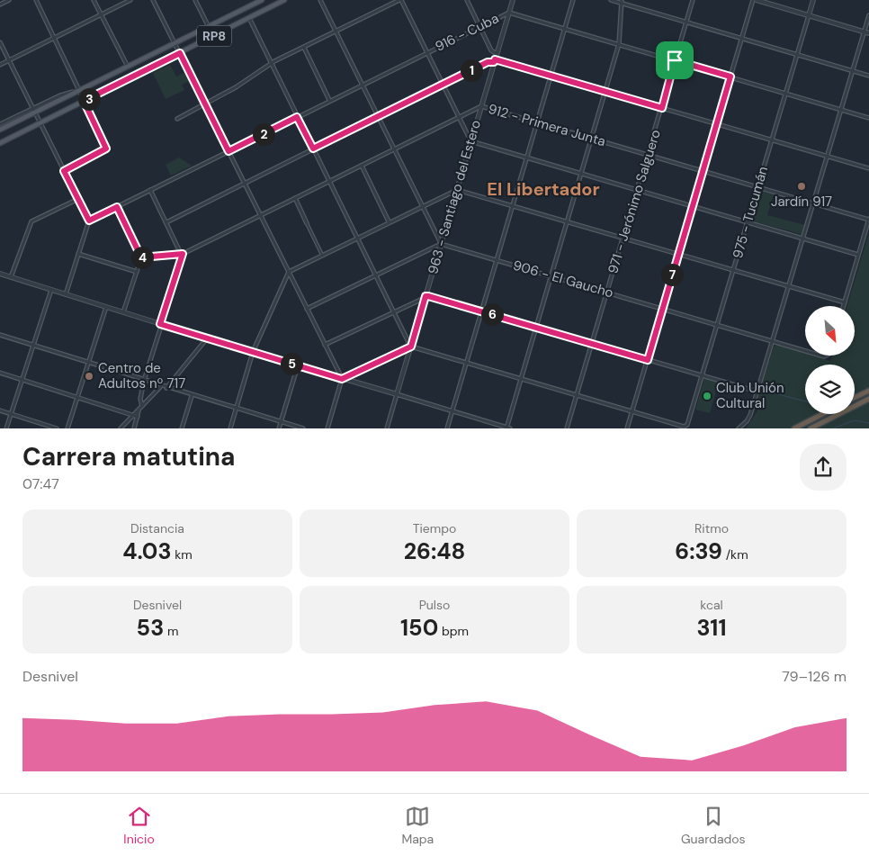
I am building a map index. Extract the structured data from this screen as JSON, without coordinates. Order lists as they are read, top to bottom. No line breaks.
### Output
{"streets":{"main road":["RP8"],"street":["916 - Cuba","912 - Primera Junta","963 - Santiago del Estero","971 - Jerónimo Salguero","975 - Tucumán","906 - El Gaucho"]},"crossings":[["916 - Cuba","963 - Santiago del Estero"],["916 - Cuba","971 - Jerónimo Salguero"],["916 - Cuba","975 - Tucumán"],["912 - Primera Junta","963 - Santiago del Estero"],["912 - Primera Junta","971 - Jerónimo Salguero"],["912 - Primera Junta","975 - Tucumán"],["963 - Santiago del Estero","906 - El Gaucho"],["971 - Jerónimo Salguero","906 - El Gaucho"],["975 - Tucumán","906 - El Gaucho"]],"districts":["El Libertador"],"places":["Jardín 917","Centro de Adultos nº 717","Club Unión Cultural"],"north":"bottom right","page":{"pins":["1","3","2","4","7","6","5"],"heading":["Carrera matutina","07:47"],"stats":[["Distancia","4.03 km"],["Tiempo","26:48"],["Ritmo","6:39 /km"],["Desnivel","53 m"],["Pulso","150 bpm"],["kcal","311"]],"chart":["Desnivel","79–126 m"],"tabs":["Inicio","Mapa","Guardados"]}}
